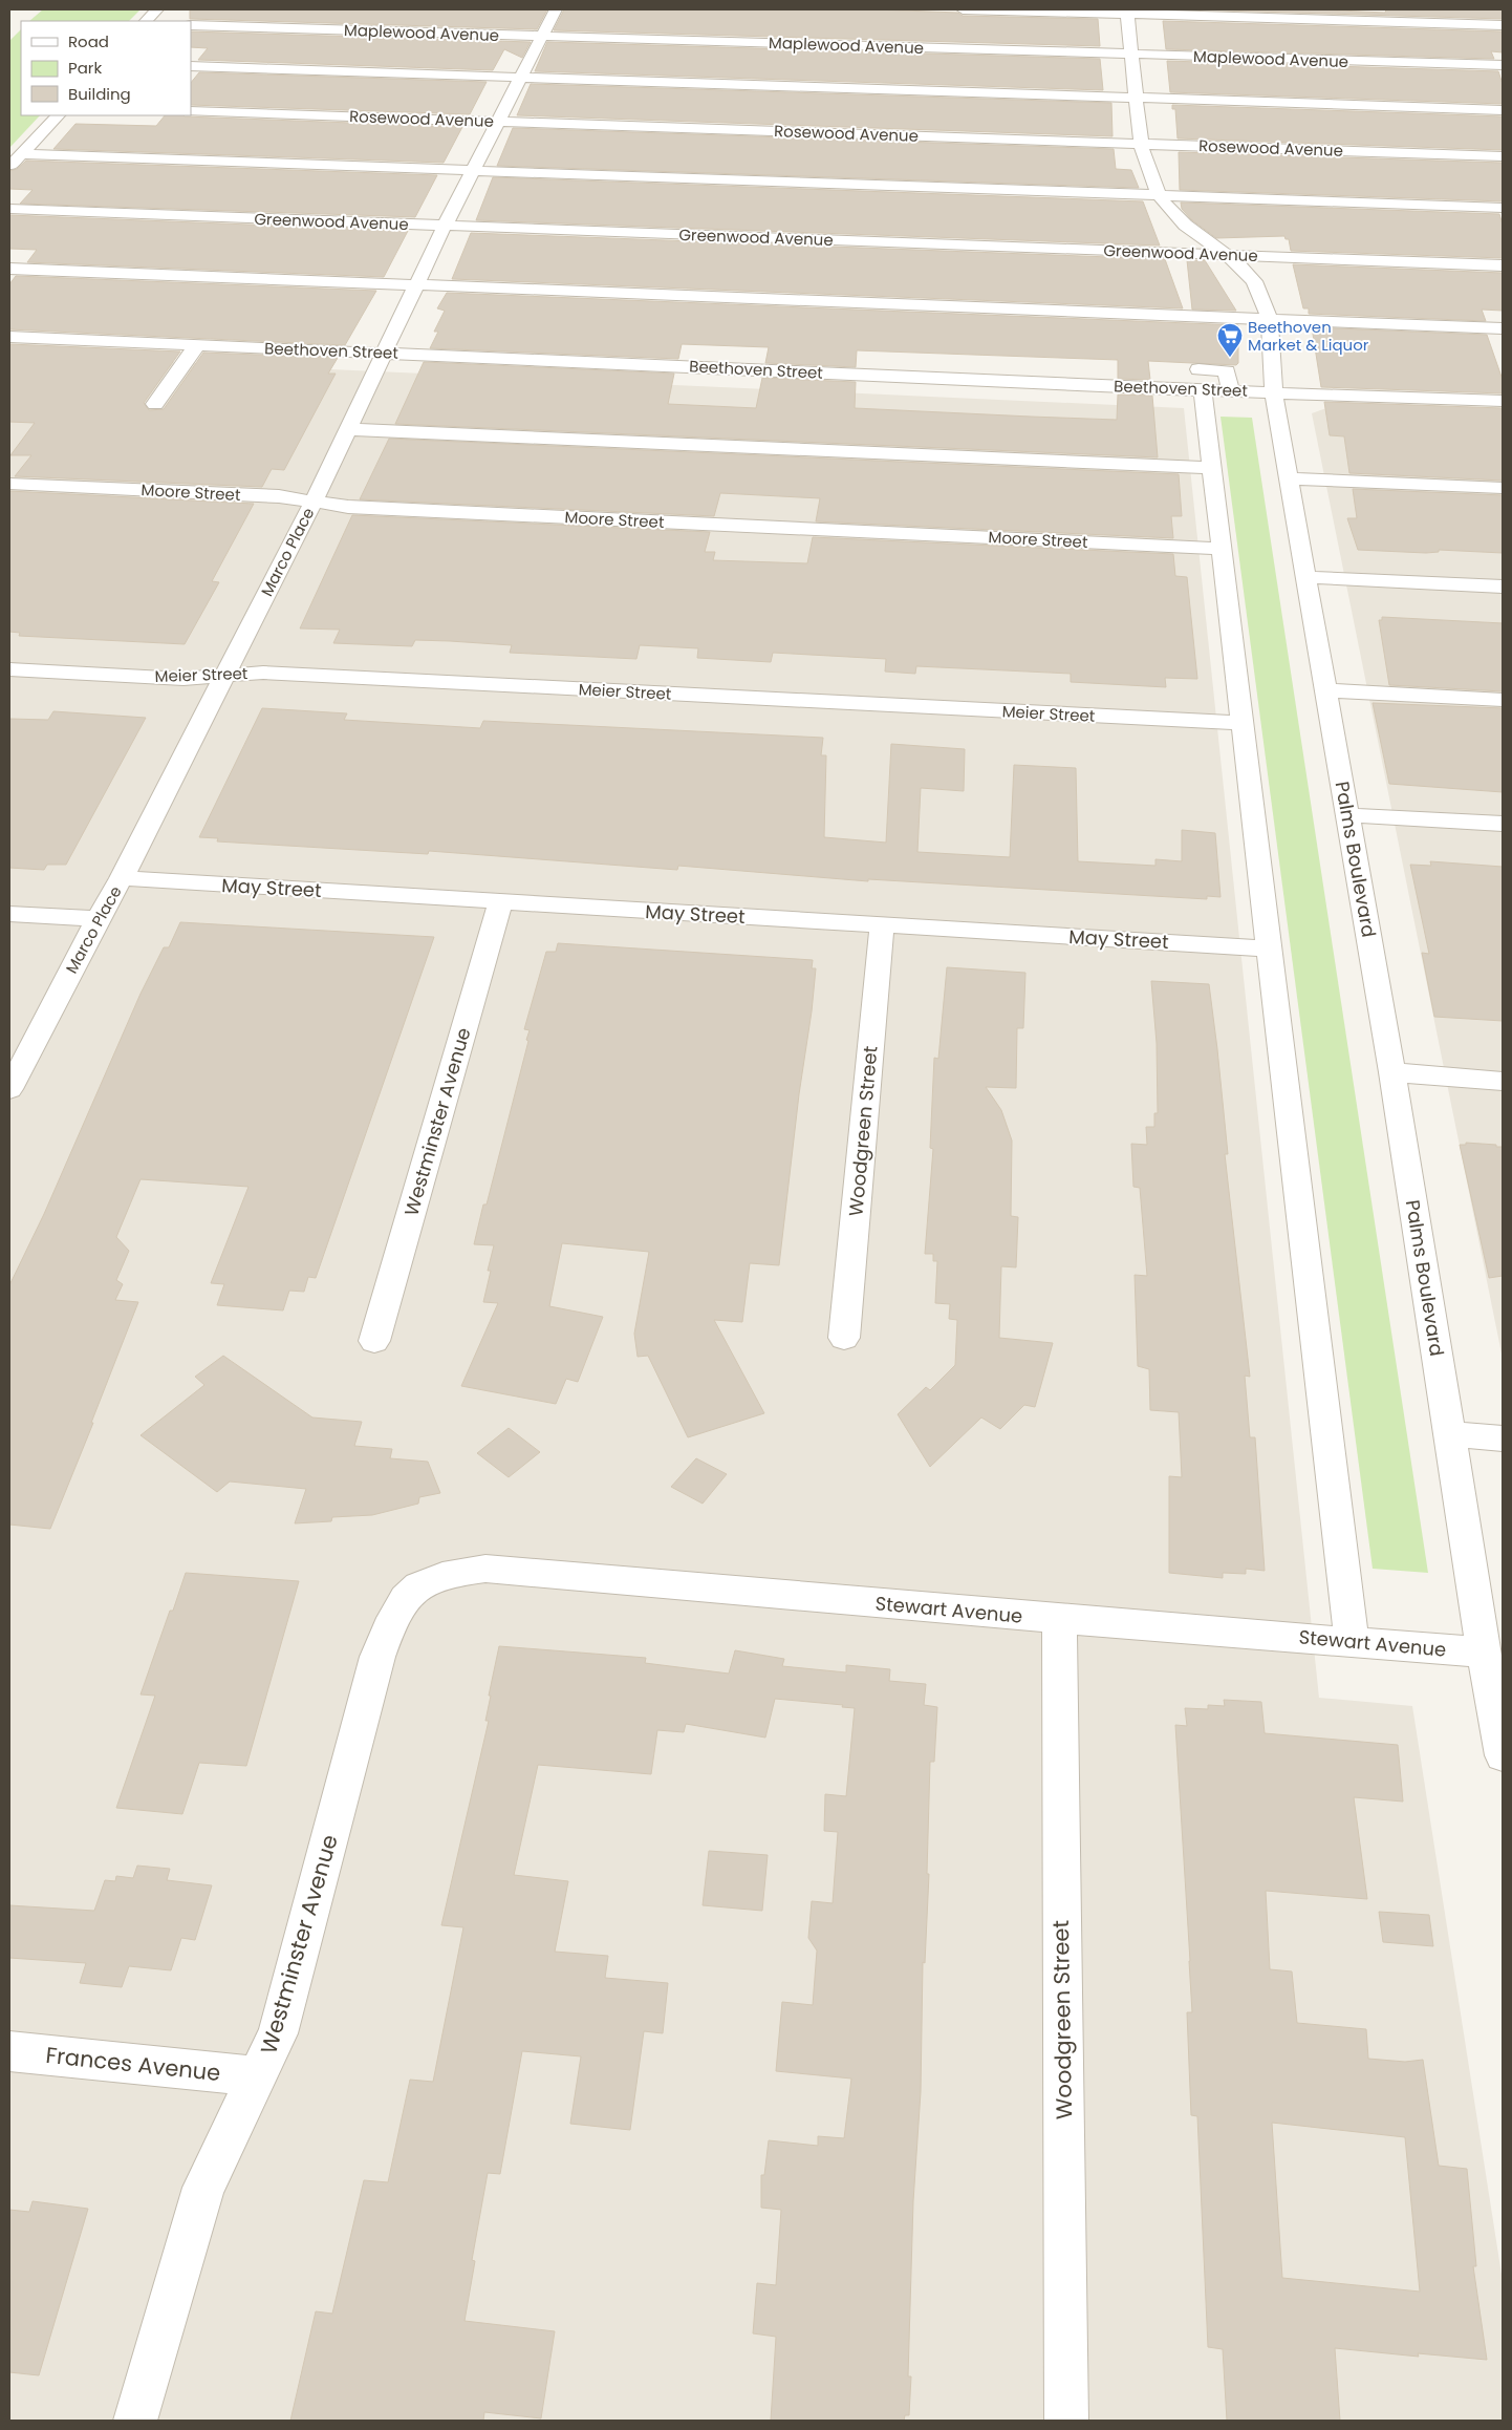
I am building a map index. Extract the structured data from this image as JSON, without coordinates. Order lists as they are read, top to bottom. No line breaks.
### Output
{"streets":{"street":["Maplewood Avenue","Rosewood Avenue","Greenwood Avenue","Beethoven Street","Moore Street","Marco Place","Meier Street","Palms Boulevard","May Street","Westminster Avenue","Woodgreen Street","Stewart Avenue","Frances Avenue"]},"crossings":[["Maplewood Avenue","Marco Place"],["Maplewood Avenue","Palms Boulevard"],["Rosewood Avenue","Marco Place"],["Rosewood Avenue","Palms Boulevard"],["Greenwood Avenue","Marco Place"],["Greenwood Avenue","Palms Boulevard"],["Beethoven Street","Marco Place"],["Beethoven Street","Palms Boulevard"],["Moore Street","Marco Place"],["Marco Place","Meier Street"],["Marco Place","May Street"],["Palms Boulevard","Stewart Avenue"],["May Street","Westminster Avenue"],["May Street","Woodgreen Street"],["Westminster Avenue","Stewart Avenue"],["Westminster Avenue","Frances Avenue"],["Woodgreen Street","Stewart Avenue"]],"places":{"supermarket":["Beethoven Market & Liquor"]},"legend":["Road","Park","Building"]}
